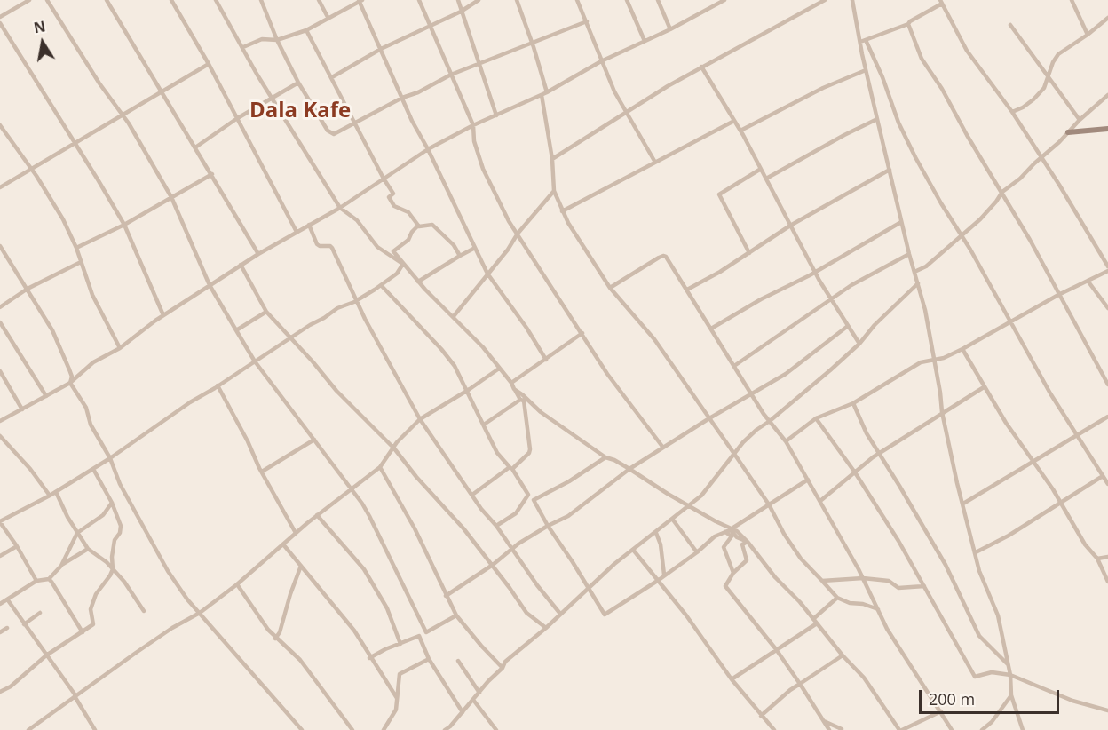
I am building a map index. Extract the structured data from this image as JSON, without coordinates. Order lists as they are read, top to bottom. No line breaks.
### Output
{"districts":["Dala Kafe"],"scale_bar":"200 m","north":"top"}
